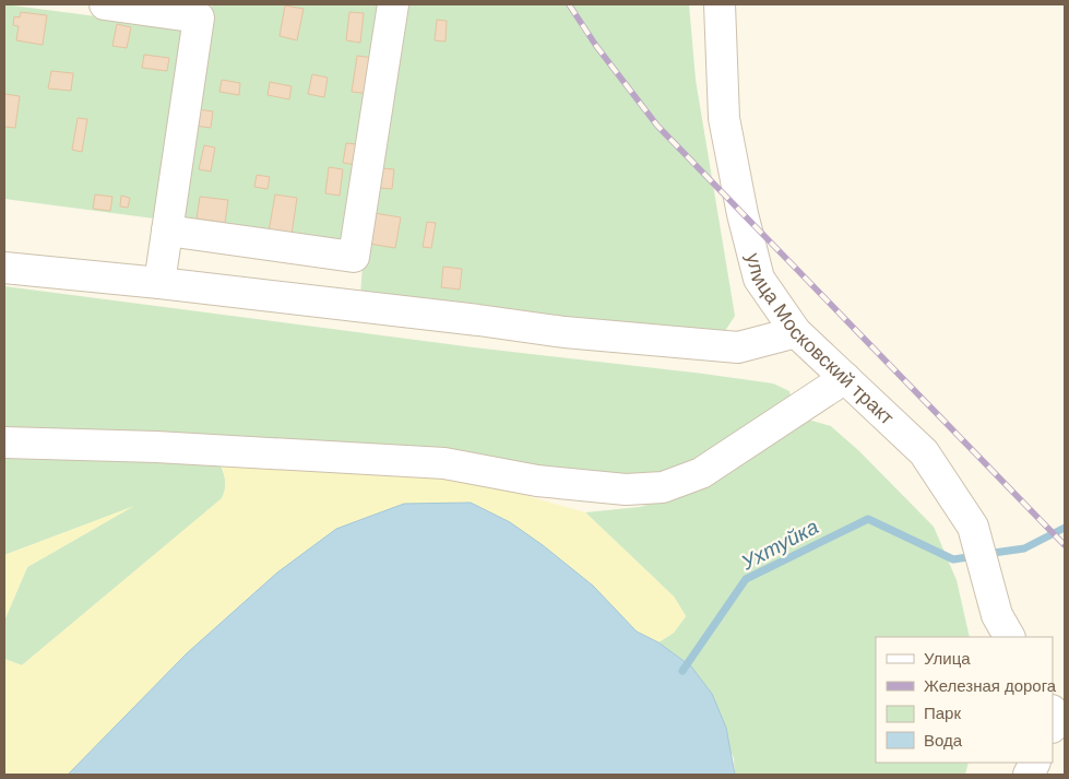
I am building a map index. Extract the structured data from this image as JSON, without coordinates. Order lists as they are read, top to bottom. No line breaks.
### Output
{"streets":{"street":["улица Московский тракт"]},"water":["Ухтуйка"],"legend":["Улица","Железная дорога","Парк","Вода"]}
